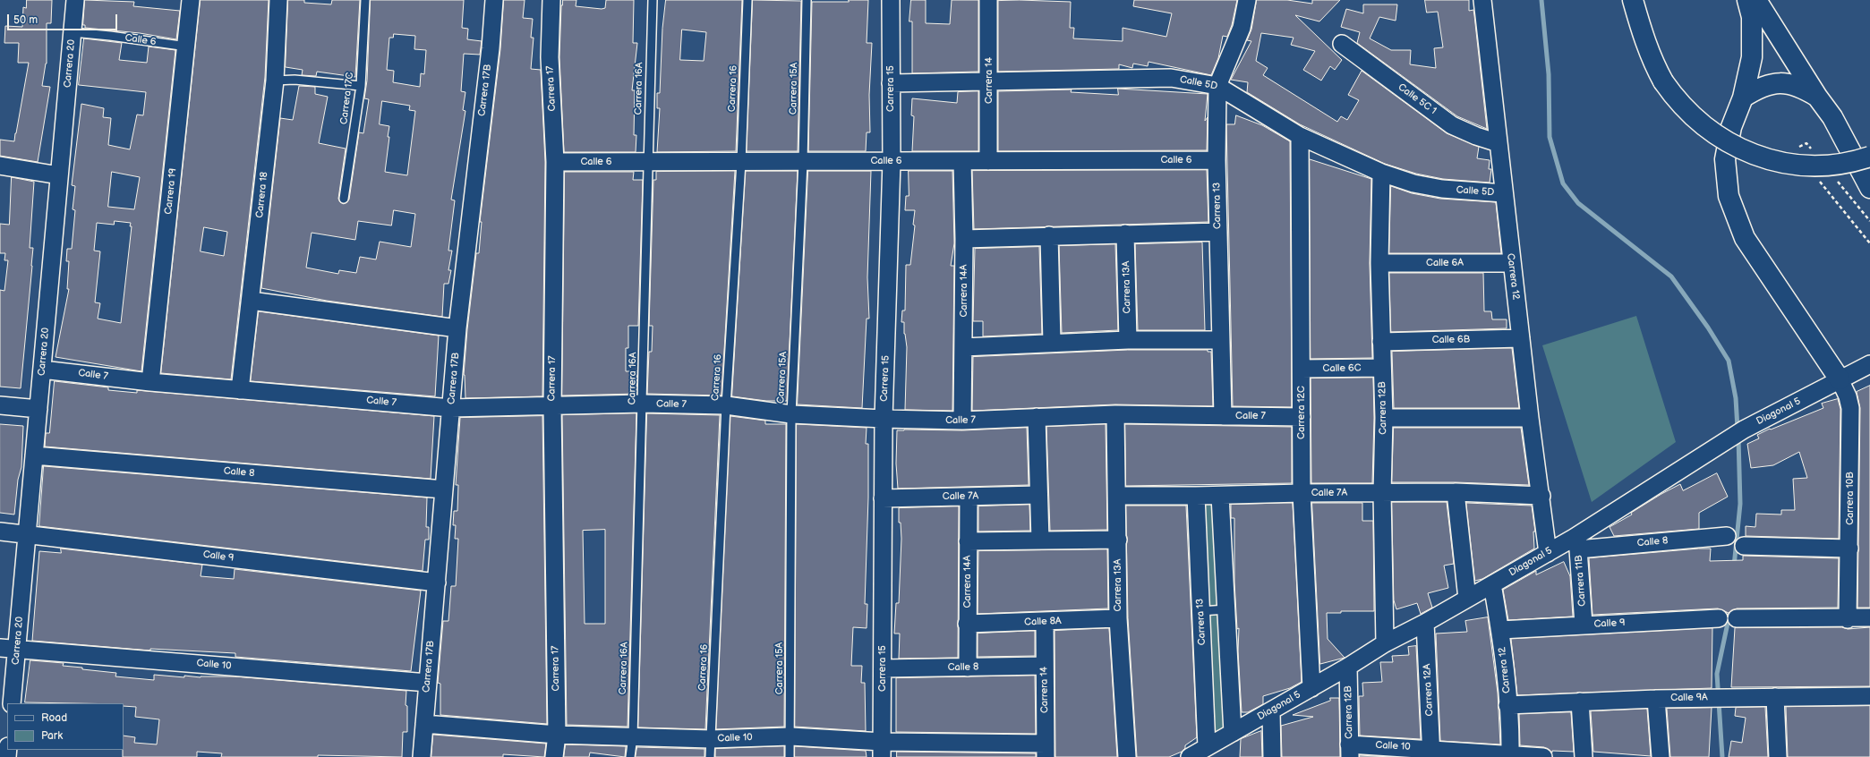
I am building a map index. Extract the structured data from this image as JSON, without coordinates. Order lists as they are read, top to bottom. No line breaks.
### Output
{"streets":{"street":["Calle 6","Carrera 20","Carrera 14","Calle 5D","Carrera 17","Carrera 15","Carrera 17B","Calle 5C 1","Carrera 19","Carrera 18","Carrera 13","Calle 6A","Carrera 12","Carrera 13A","Carrera 14A","Calle 6B","Calle 6C","Calle 7","Carrera 12B","Diagonal 5","Carrera 12C","Calle 8","Calle 7A","Carrera 10B","Calle 9","Carrera 11B","Calle 8A","Calle 10","Carrera 12A","Calle 9A"],"lane":["Carrera 16A","Carrera 16","Carrera 15A","Carrera 17C"]},"crossings":[["Calle 6","Carrera 20"],["Calle 6","Carrera 14"],["Calle 6","Carrera 17"],["Calle 6","Carrera 16A"],["Calle 6","Carrera 16"],["Calle 6","Carrera 15A"],["Calle 6","Carrera 15"],["Calle 6","Carrera 19"],["Calle 6","Carrera 13"],["Calle 6","Carrera 14A"],["Carrera 20","Calle 7"],["Carrera 20","Calle 8"],["Carrera 20","Calle 9"],["Carrera 20","Calle 10"],["Carrera 14","Calle 5D"],["Carrera 14","Calle 8"],["Carrera 14","Calle 8A"],["Carrera 14","Calle 10"],["Calle 5D","Carrera 15"],["Calle 5D","Carrera 13"],["Calle 5D","Carrera 12"],["Calle 5D","Carrera 12B"],["Calle 5D","Carrera 12C"],["Carrera 17","Calle 7"],["Carrera 17","Calle 10"],["Carrera 16A","Calle 7"],["Carrera 16A","Calle 10"],["Carrera 16","Calle 7"],["Carrera 16","Calle 10"],["Carrera 15A","Calle 7"],["Carrera 15A","Calle 10"],["Carrera 15","Calle 7"],["Carrera 15","Calle 8"],["Carrera 15","Calle 7A"],["Carrera 15","Calle 10"],["Carrera 17B","Calle 7"],["Carrera 17B","Calle 8"],["Carrera 17B","Calle 9"],["Carrera 17B","Calle 10"],["Calle 5C 1","Carrera 12"],["Carrera 19","Calle 7"],["Carrera 18","Calle 7"],["Carrera 13","Calle 7"],["Carrera 13","Diagonal 5"],["Carrera 13","Calle 7A"],["Calle 6A","Carrera 12"],["Calle 6A","Carrera 12B"],["Carrera 12","Calle 6B"],["Carrera 12","Diagonal 5"],["Carrera 12","Calle 7A"],["Carrera 12","Calle 9"],["Carrera 12","Calle 10"],["Carrera 12","Calle 9A"],["Carrera 13A","Calle 7"],["Carrera 13A","Calle 7A"],["Carrera 13A","Calle 8A"],["Carrera 14A","Calle 7"],["Carrera 14A","Calle 8"],["Carrera 14A","Calle 7A"],["Carrera 14A","Calle 8A"],["Calle 6B","Carrera 12B"],["Calle 6C","Carrera 12B"],["Calle 6C","Carrera 12C"],["Calle 7","Carrera 12C"],["Carrera 12B","Diagonal 5"],["Carrera 12B","Calle 7A"],["Carrera 12B","Calle 10"],["Diagonal 5","Carrera 12C"],["Diagonal 5","Calle 8"],["Diagonal 5","Carrera 10B"],["Diagonal 5","Carrera 11B"],["Diagonal 5","Carrera 12A"],["Carrera 12C","Calle 7A"],["Calle 8","Carrera 11B"],["Calle 9","Carrera 11B"],["Calle 10","Carrera 12A"]],"legend":["Road","Park"],"scale_bar":"50 m"}
